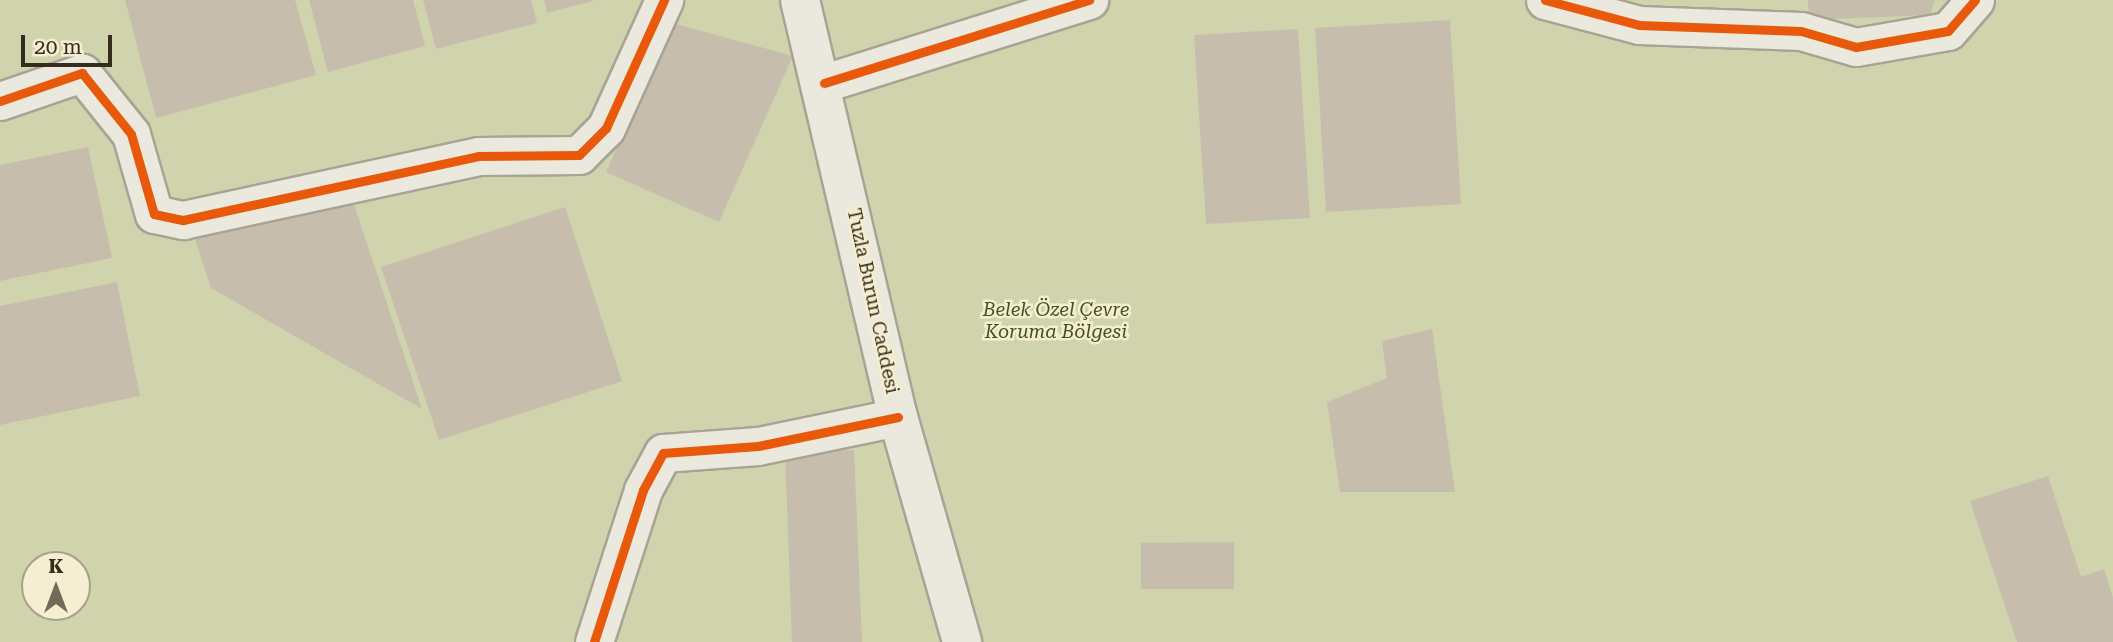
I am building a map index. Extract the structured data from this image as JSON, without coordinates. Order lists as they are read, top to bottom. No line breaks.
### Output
{"streets":{"main road":["Tuzla Burun Caddesi"]},"parks":["Belek Özel Çevre Koruma Bölgesi"],"scale_bar":"20 m","north":"top"}
